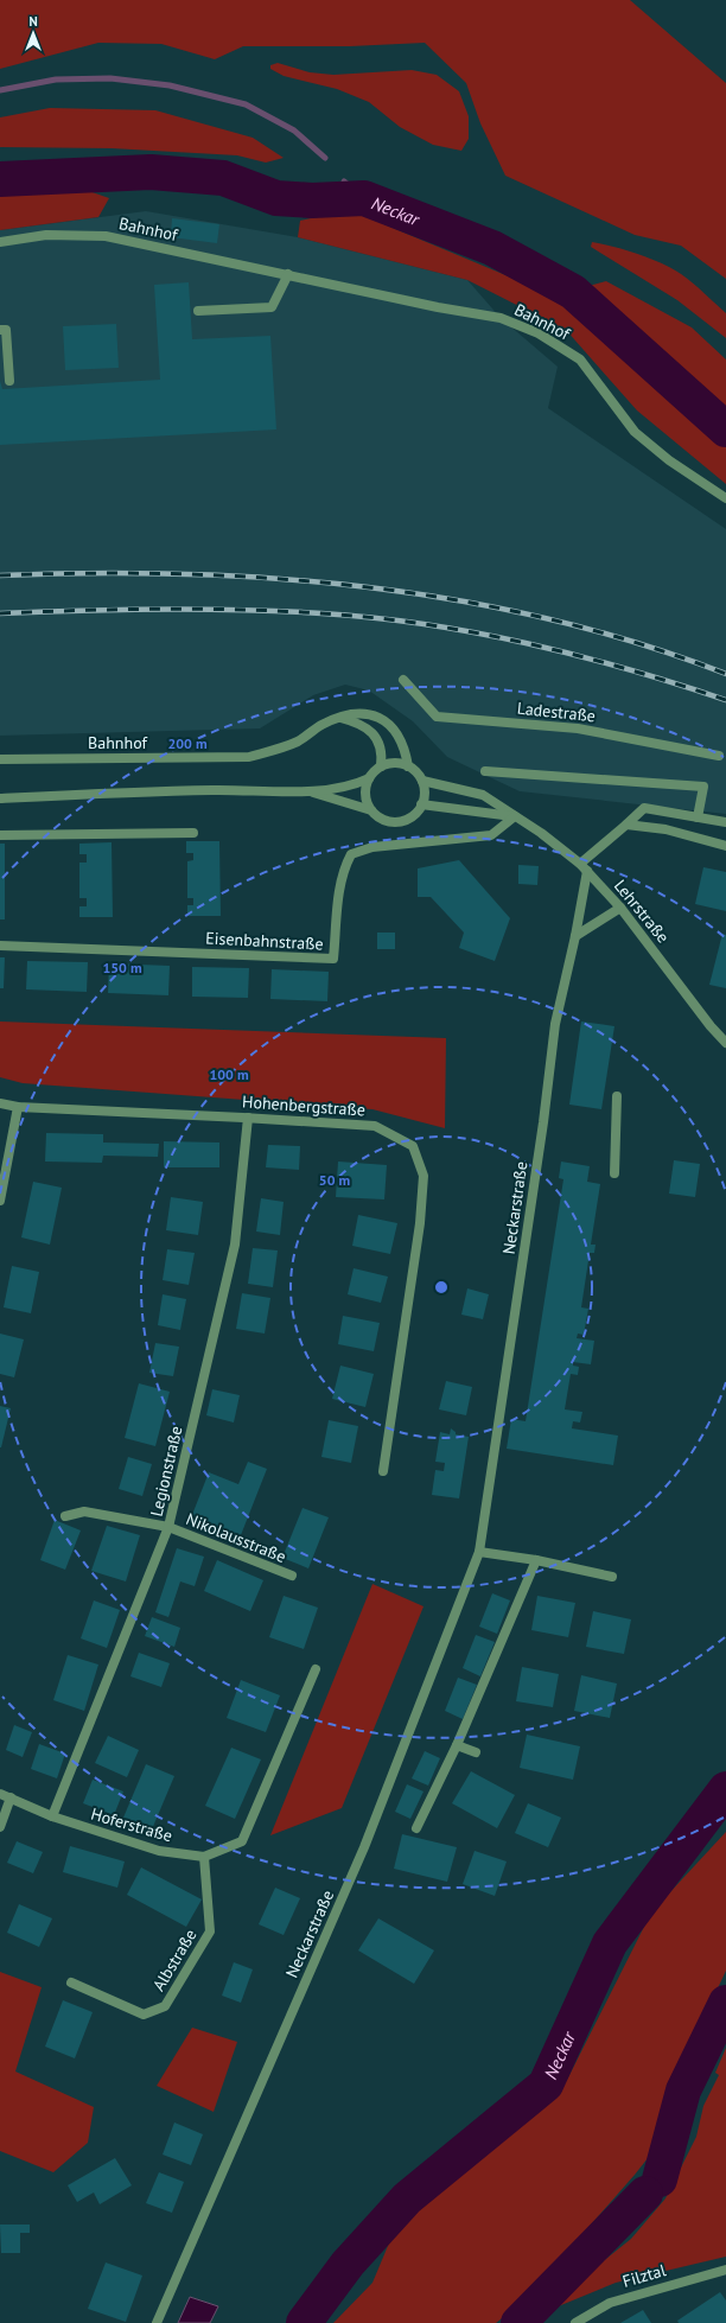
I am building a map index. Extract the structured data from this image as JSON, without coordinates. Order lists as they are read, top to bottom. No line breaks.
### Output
{"streets":{"street":["Bahnhof","Ladestraße","Lehrstraße","Eisenbahnstraße","Hohenbergstraße","Neckarstraße","Legionstraße","Nikolausstraße","Hoferstraße","Albstraße","Filztal"]},"crossings":[["Bahnhof","Lehrstraße"],["Lehrstraße","Eisenbahnstraße"],["Lehrstraße","Neckarstraße"],["Hohenbergstraße","Legionstraße"],["Legionstraße","Nikolausstraße"],["Legionstraße","Hoferstraße"],["Hoferstraße","Albstraße"]],"water":["Neckar"],"north":"top","rings":["200 m","150 m","100 m","50 m"]}
